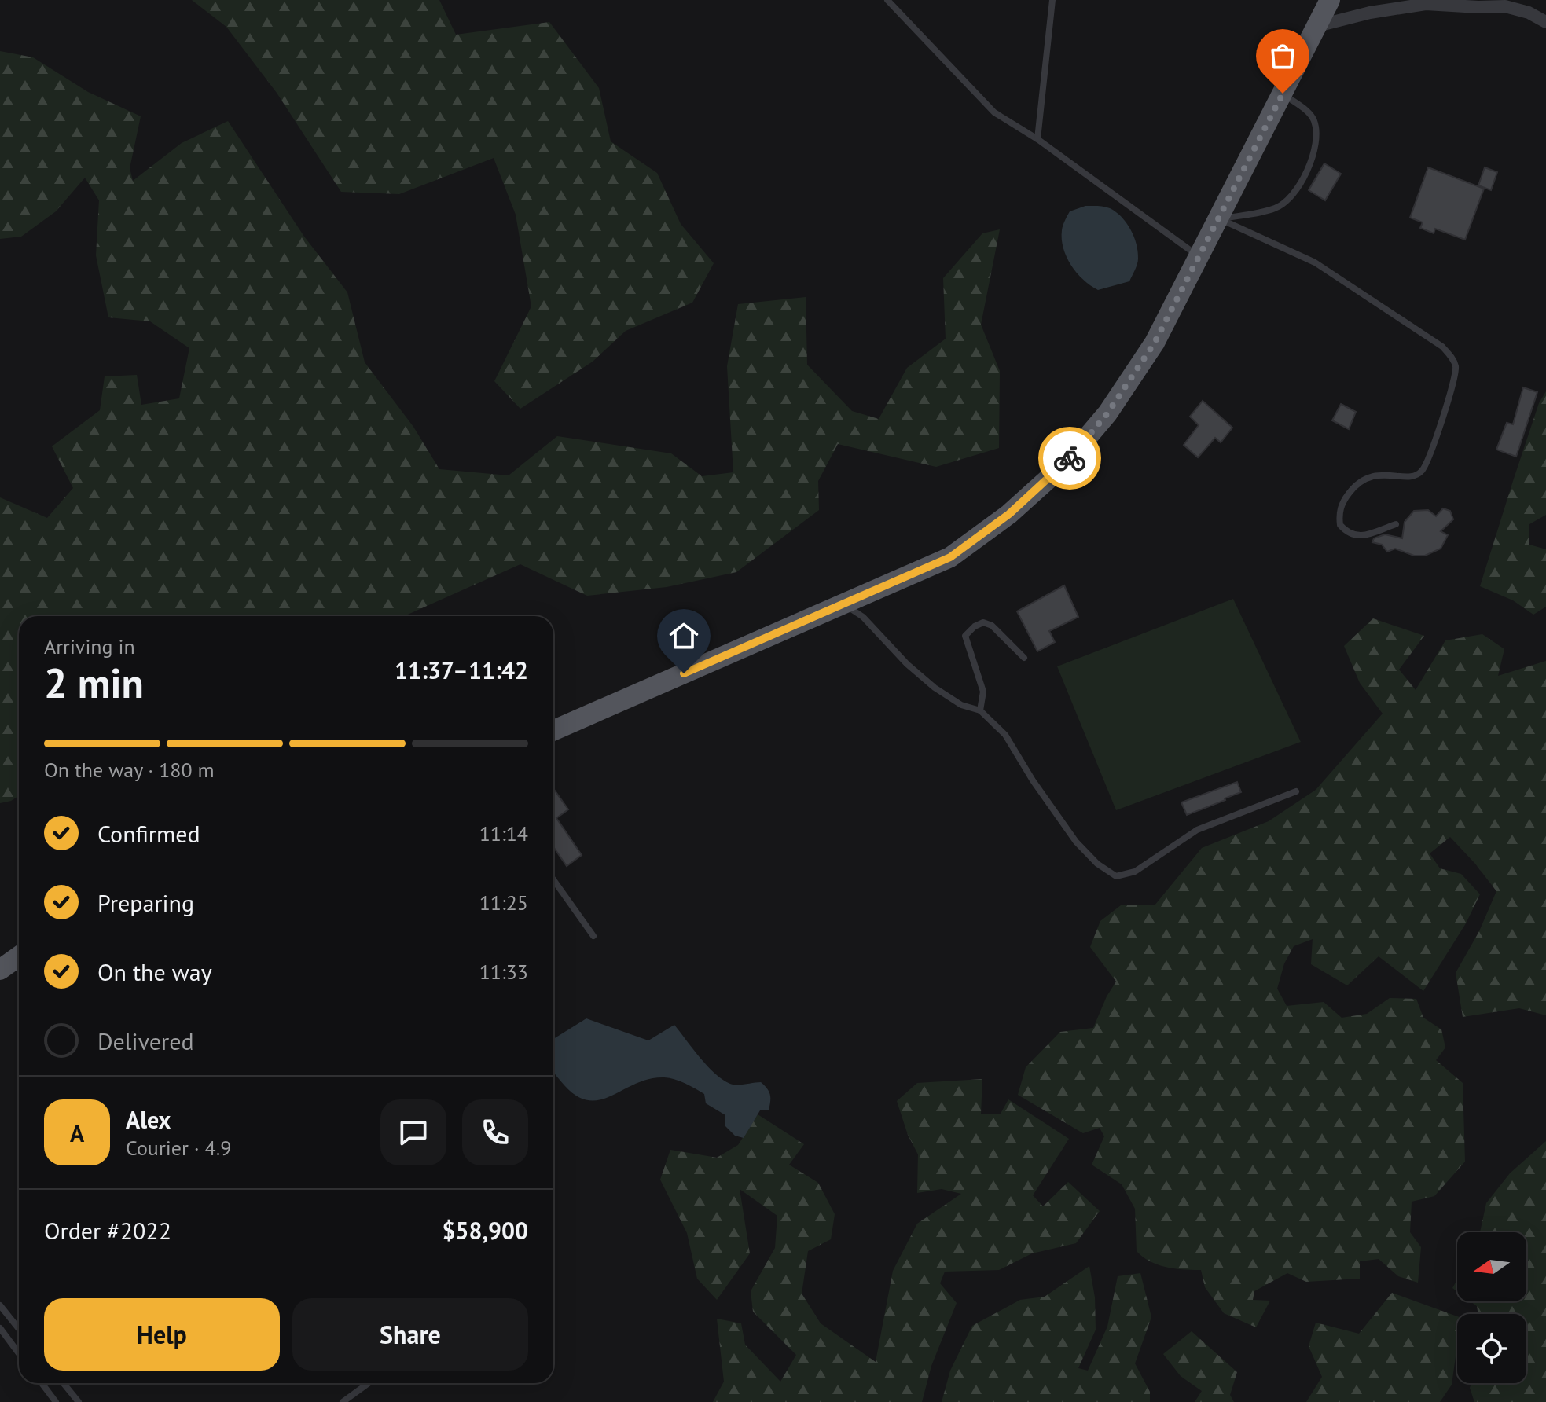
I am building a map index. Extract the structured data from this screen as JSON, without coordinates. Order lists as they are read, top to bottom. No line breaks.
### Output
{"north":"left","page":{"heading":["2 min","Arriving in","11:37–11:42"],"panel":["Alex","Courier · 4.9","Order #2022","$58,900"],"bar":"On the way · 180 m","list":[["Confirmed","11:14"],["Preparing","11:25"],["On the way","11:33"],"Delivered"],"round":"A","buttons":["Help","Share"]}}
